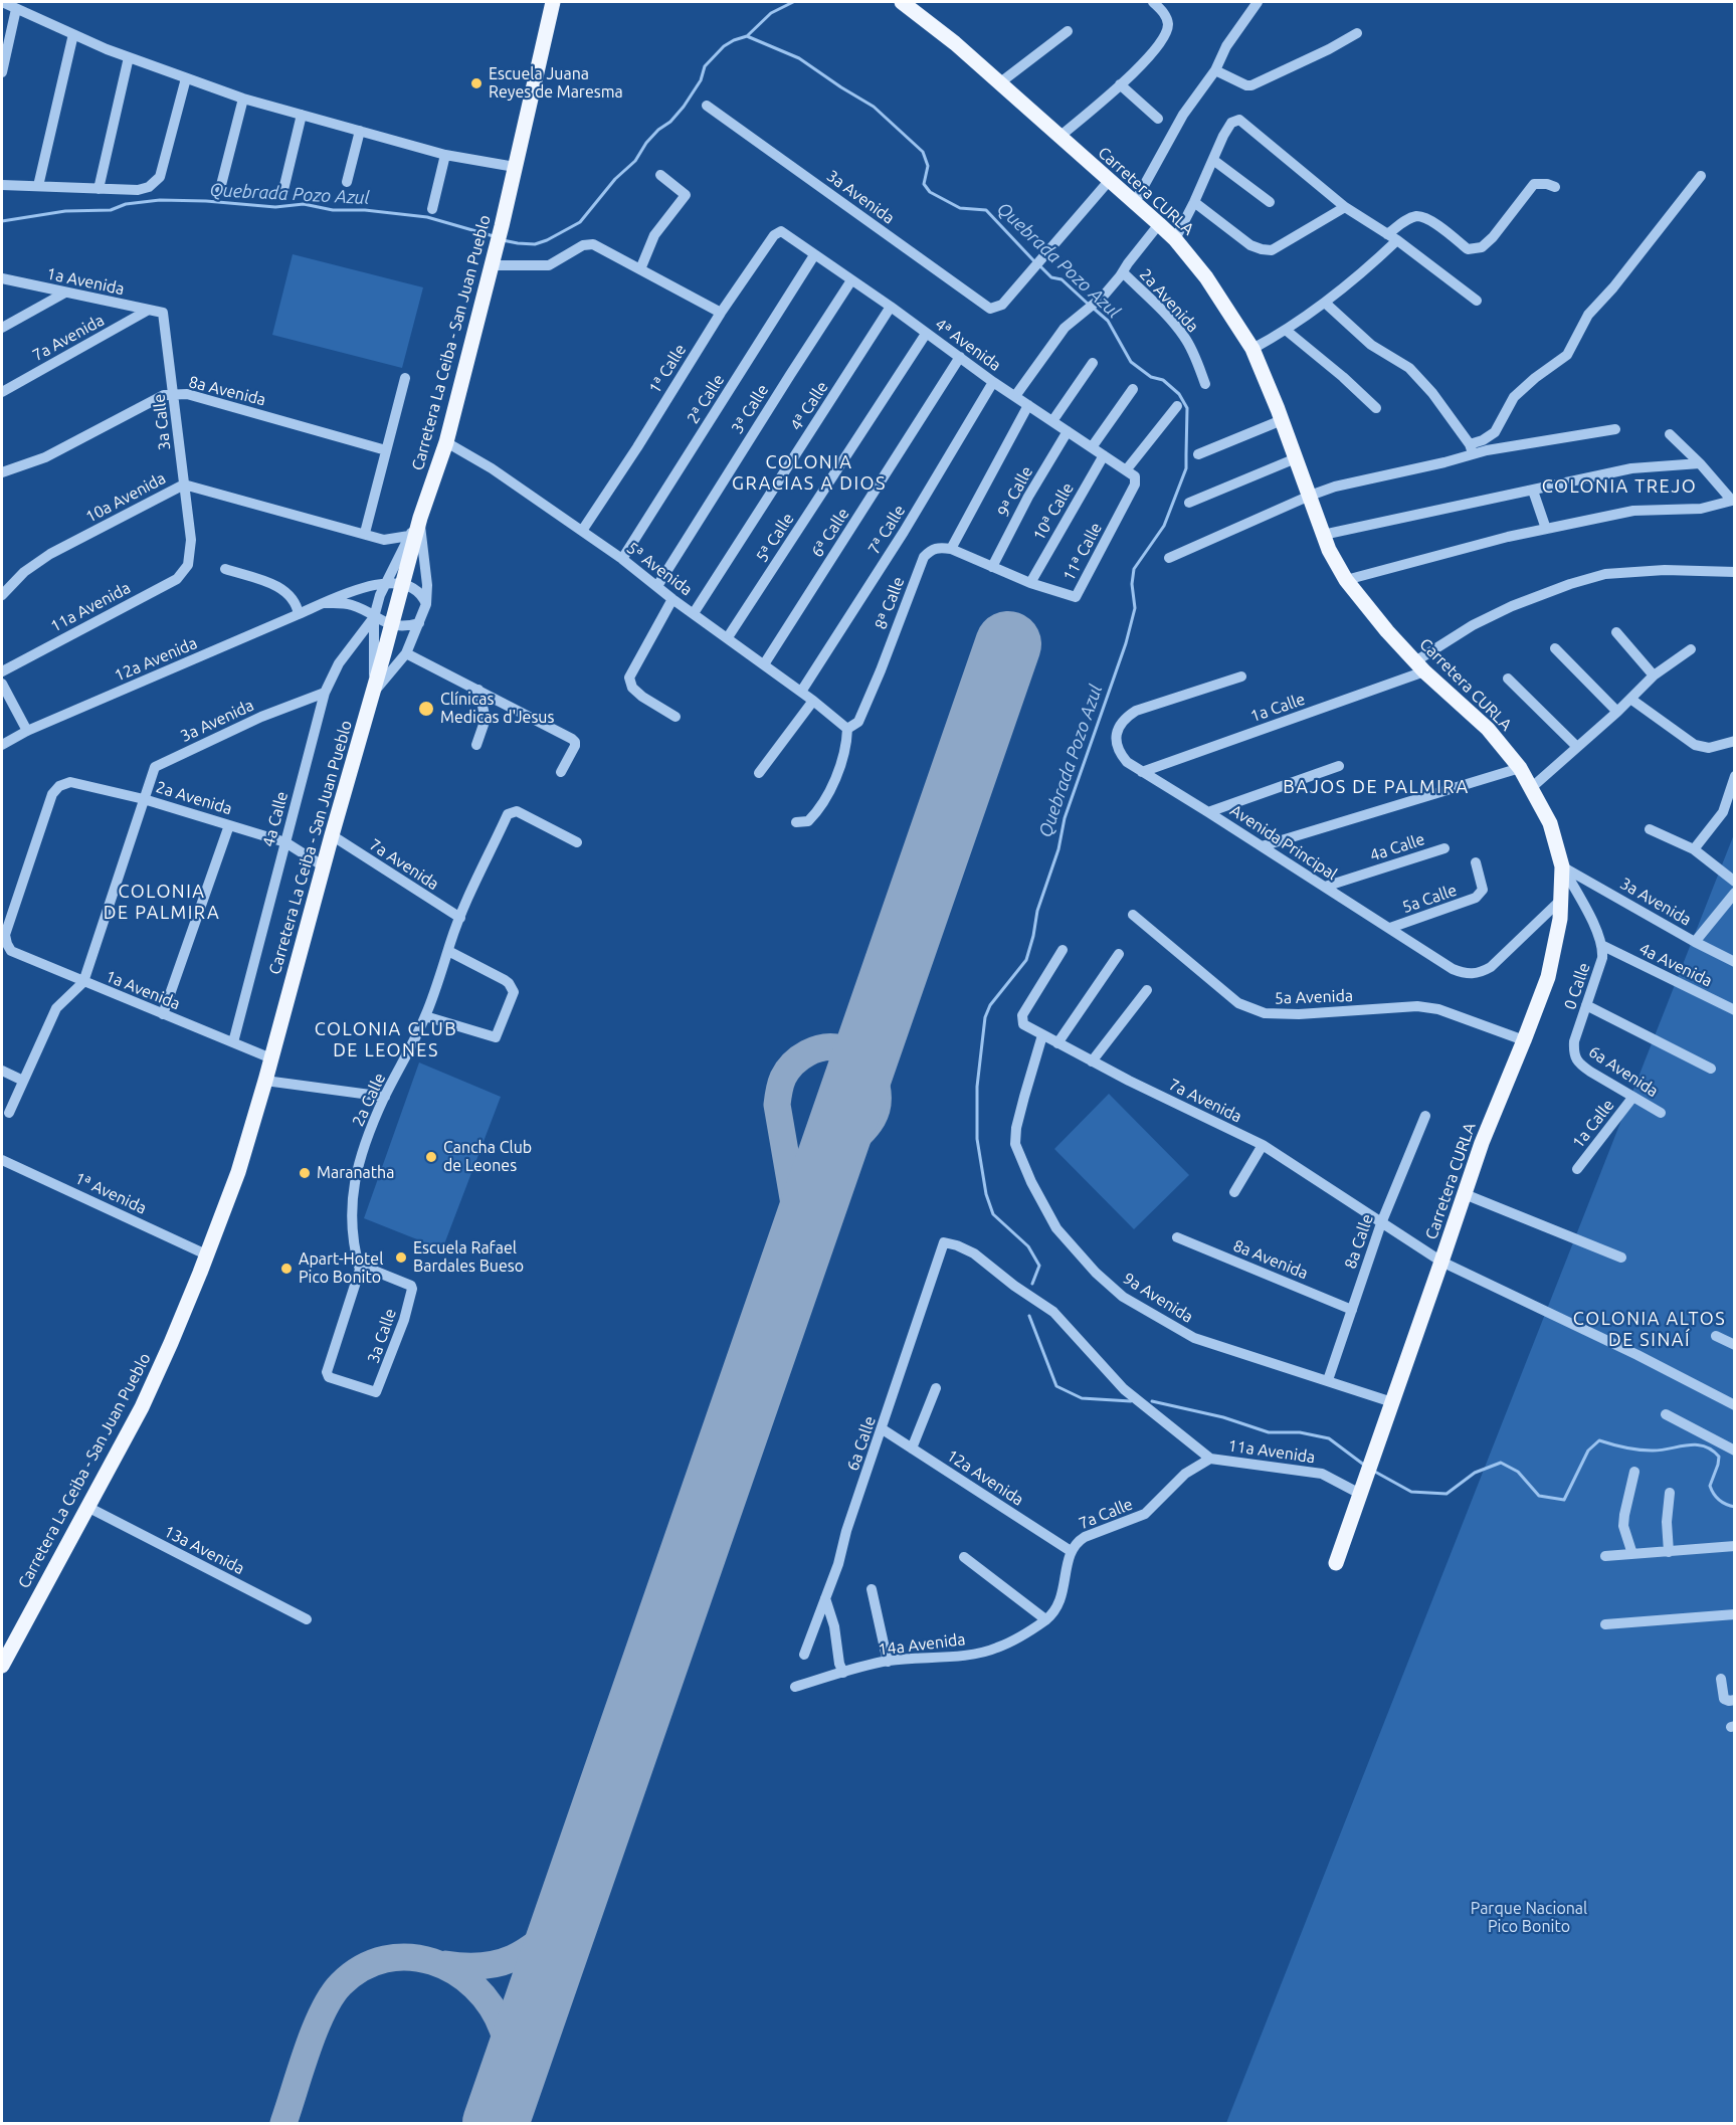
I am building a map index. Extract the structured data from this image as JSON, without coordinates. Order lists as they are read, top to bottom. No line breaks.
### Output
{"streets":{"main road":["Carretera CURLA","Carretera La Ceiba - San Juan Pueblo"],"street":["3a Avenida","1a Avenida","2a Avenida","7a Avenida","4ª Avenida","1ª Calle","8a Avenida","2ª Calle","4ª Calle","3ª Calle","3a Calle","9ª Calle","10a Avenida","10ª Calle","7ª Calle","6ª Calle","5ª Calle","11ª Calle","5ª Avenida","8ª Calle","11a Avenida","12a Avenida","1a Calle","4a Calle","Avenida Principal","5a Calle","4a Avenida","0 Calle","5a Avenida","6a Avenida","2a Calle","1ª Avenida","8a Calle","9a Avenida","6a Calle","7a Calle","13a Avenida","14a Avenida"]},"crossings":[["Carretera CURLA","3a Avenida"],["Carretera CURLA","7a Avenida"],["Carretera CURLA","11a Avenida"],["Carretera CURLA","1a Calle"],["Carretera CURLA","Avenida Principal"],["Carretera CURLA","0 Calle"],["Carretera CURLA","5a Avenida"],["Carretera CURLA","9a Avenida"],["3a Avenida","2a Avenida"],["3a Avenida","4a Calle"],["3a Avenida","0 Calle"],["1a Avenida","2a Avenida"],["1a Avenida","7a Avenida"],["1a Avenida","Carretera La Ceiba - San Juan Pueblo"],["1a Avenida","3a Calle"],["1a Avenida","4a Calle"],["2a Avenida","Carretera La Ceiba - San Juan Pueblo"],["2a Avenida","4a Calle"],["7a Avenida","Carretera La Ceiba - San Juan Pueblo"],["7a Avenida","2a Calle"],["7a Avenida","8a Calle"],["7a Avenida","9a Avenida"],["Carretera La Ceiba - San Juan Pueblo","5ª Avenida"],["Carretera La Ceiba - San Juan Pueblo","12a Avenida"],["Carretera La Ceiba - San Juan Pueblo","1ª Avenida"],["Carretera La Ceiba - San Juan Pueblo","13a Avenida"],["4ª Avenida","1ª Calle"],["4ª Avenida","2ª Calle"],["4ª Avenida","4ª Calle"],["4ª Avenida","3ª Calle"],["4ª Avenida","9ª Calle"],["4ª Avenida","10ª Calle"],["4ª Avenida","7ª Calle"],["4ª Avenida","6ª Calle"],["4ª Avenida","5ª Calle"],["4ª Avenida","11ª Calle"],["1ª Calle","5ª Avenida"],["8a Avenida","3a Calle"],["8a Avenida","8a Calle"],["2ª Calle","5ª Avenida"],["4ª Calle","5ª Avenida"],["3ª Calle","5ª Avenida"],["3a Calle","10a Avenida"],["3a Calle","11a Avenida"],["3a Calle","2a Calle"],["10ª Calle","11ª Calle"],["7ª Calle","5ª Avenida"],["6ª Calle","5ª Avenida"],["5ª Calle","5ª Avenida"],["5ª Avenida","8ª Calle"],["11a Avenida","6a Calle"],["11a Avenida","7a Calle"],["12a Avenida","4a Calle"],["12a Avenida","6a Calle"],["12a Avenida","7a Calle"],["1a Calle","Avenida Principal"],["1a Calle","6a Avenida"],["4a Calle","Avenida Principal"],["Avenida Principal","5a Calle"],["4a Avenida","0 Calle"],["0 Calle","6a Avenida"],["8a Calle","9a Avenida"],["6a Calle","7a Calle"],["7a Calle","14a Avenida"]],"districts":["COLONIA GRACIAS A DIOS","COLONIA TREJO","BAJOS DE PALMIRA","COLONIA DE PALMIRA","COLONIA CLUB DE LEONES","COLONIA ALTOS DE SINAÍ"],"water":["Quebrada Pozo Azul"],"parks":["Parque Nacional Pico Bonito"],"places":["Escuela Juana Reyes de Maresma","Clínicas Medicas d'Jesus","Cancha Club de Leones","Maranatha","Escuela Rafael Bardales Bueso","Apart-Hotel Pico Bonito"]}
